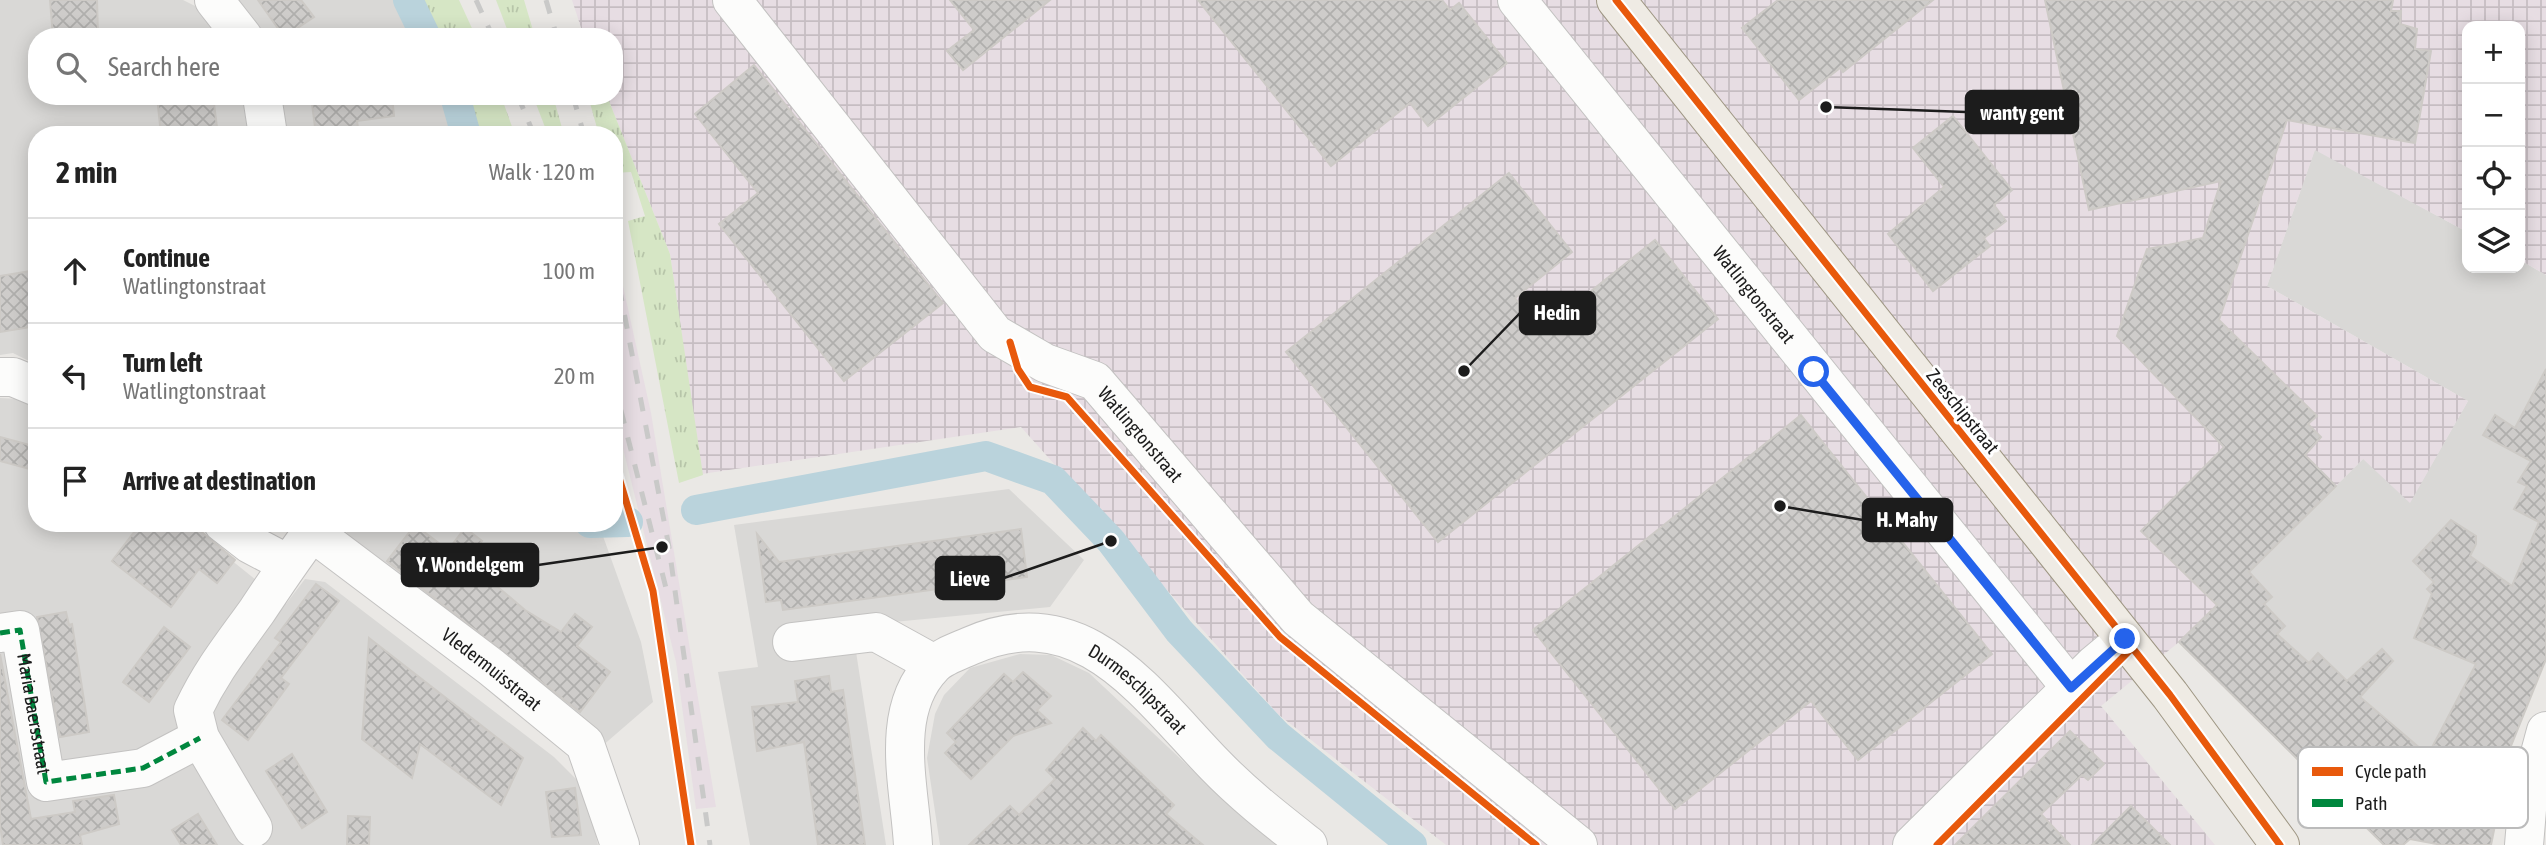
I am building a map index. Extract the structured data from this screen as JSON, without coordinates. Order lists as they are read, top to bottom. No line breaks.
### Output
{"streets":{"main road":["Zeeschipstraat"],"street":["Watlingtonstraat","Vledermuisstraat","Durmeschipstraat","Maria Baersstraat"]},"places":["wanty gent","Hedin","H. Mahy","Lieve","Y. Wondelgem"],"legend":["Cycle path","Path"],"page":{"map_buttons":["+","−"],"search":"Search here","heading":["2 min","Walk · 120 m"],"list":[["Continue","Watlingtonstraat","100 m"],["Turn left","Watlingtonstraat","20 m"],"Arrive at destination"]}}
